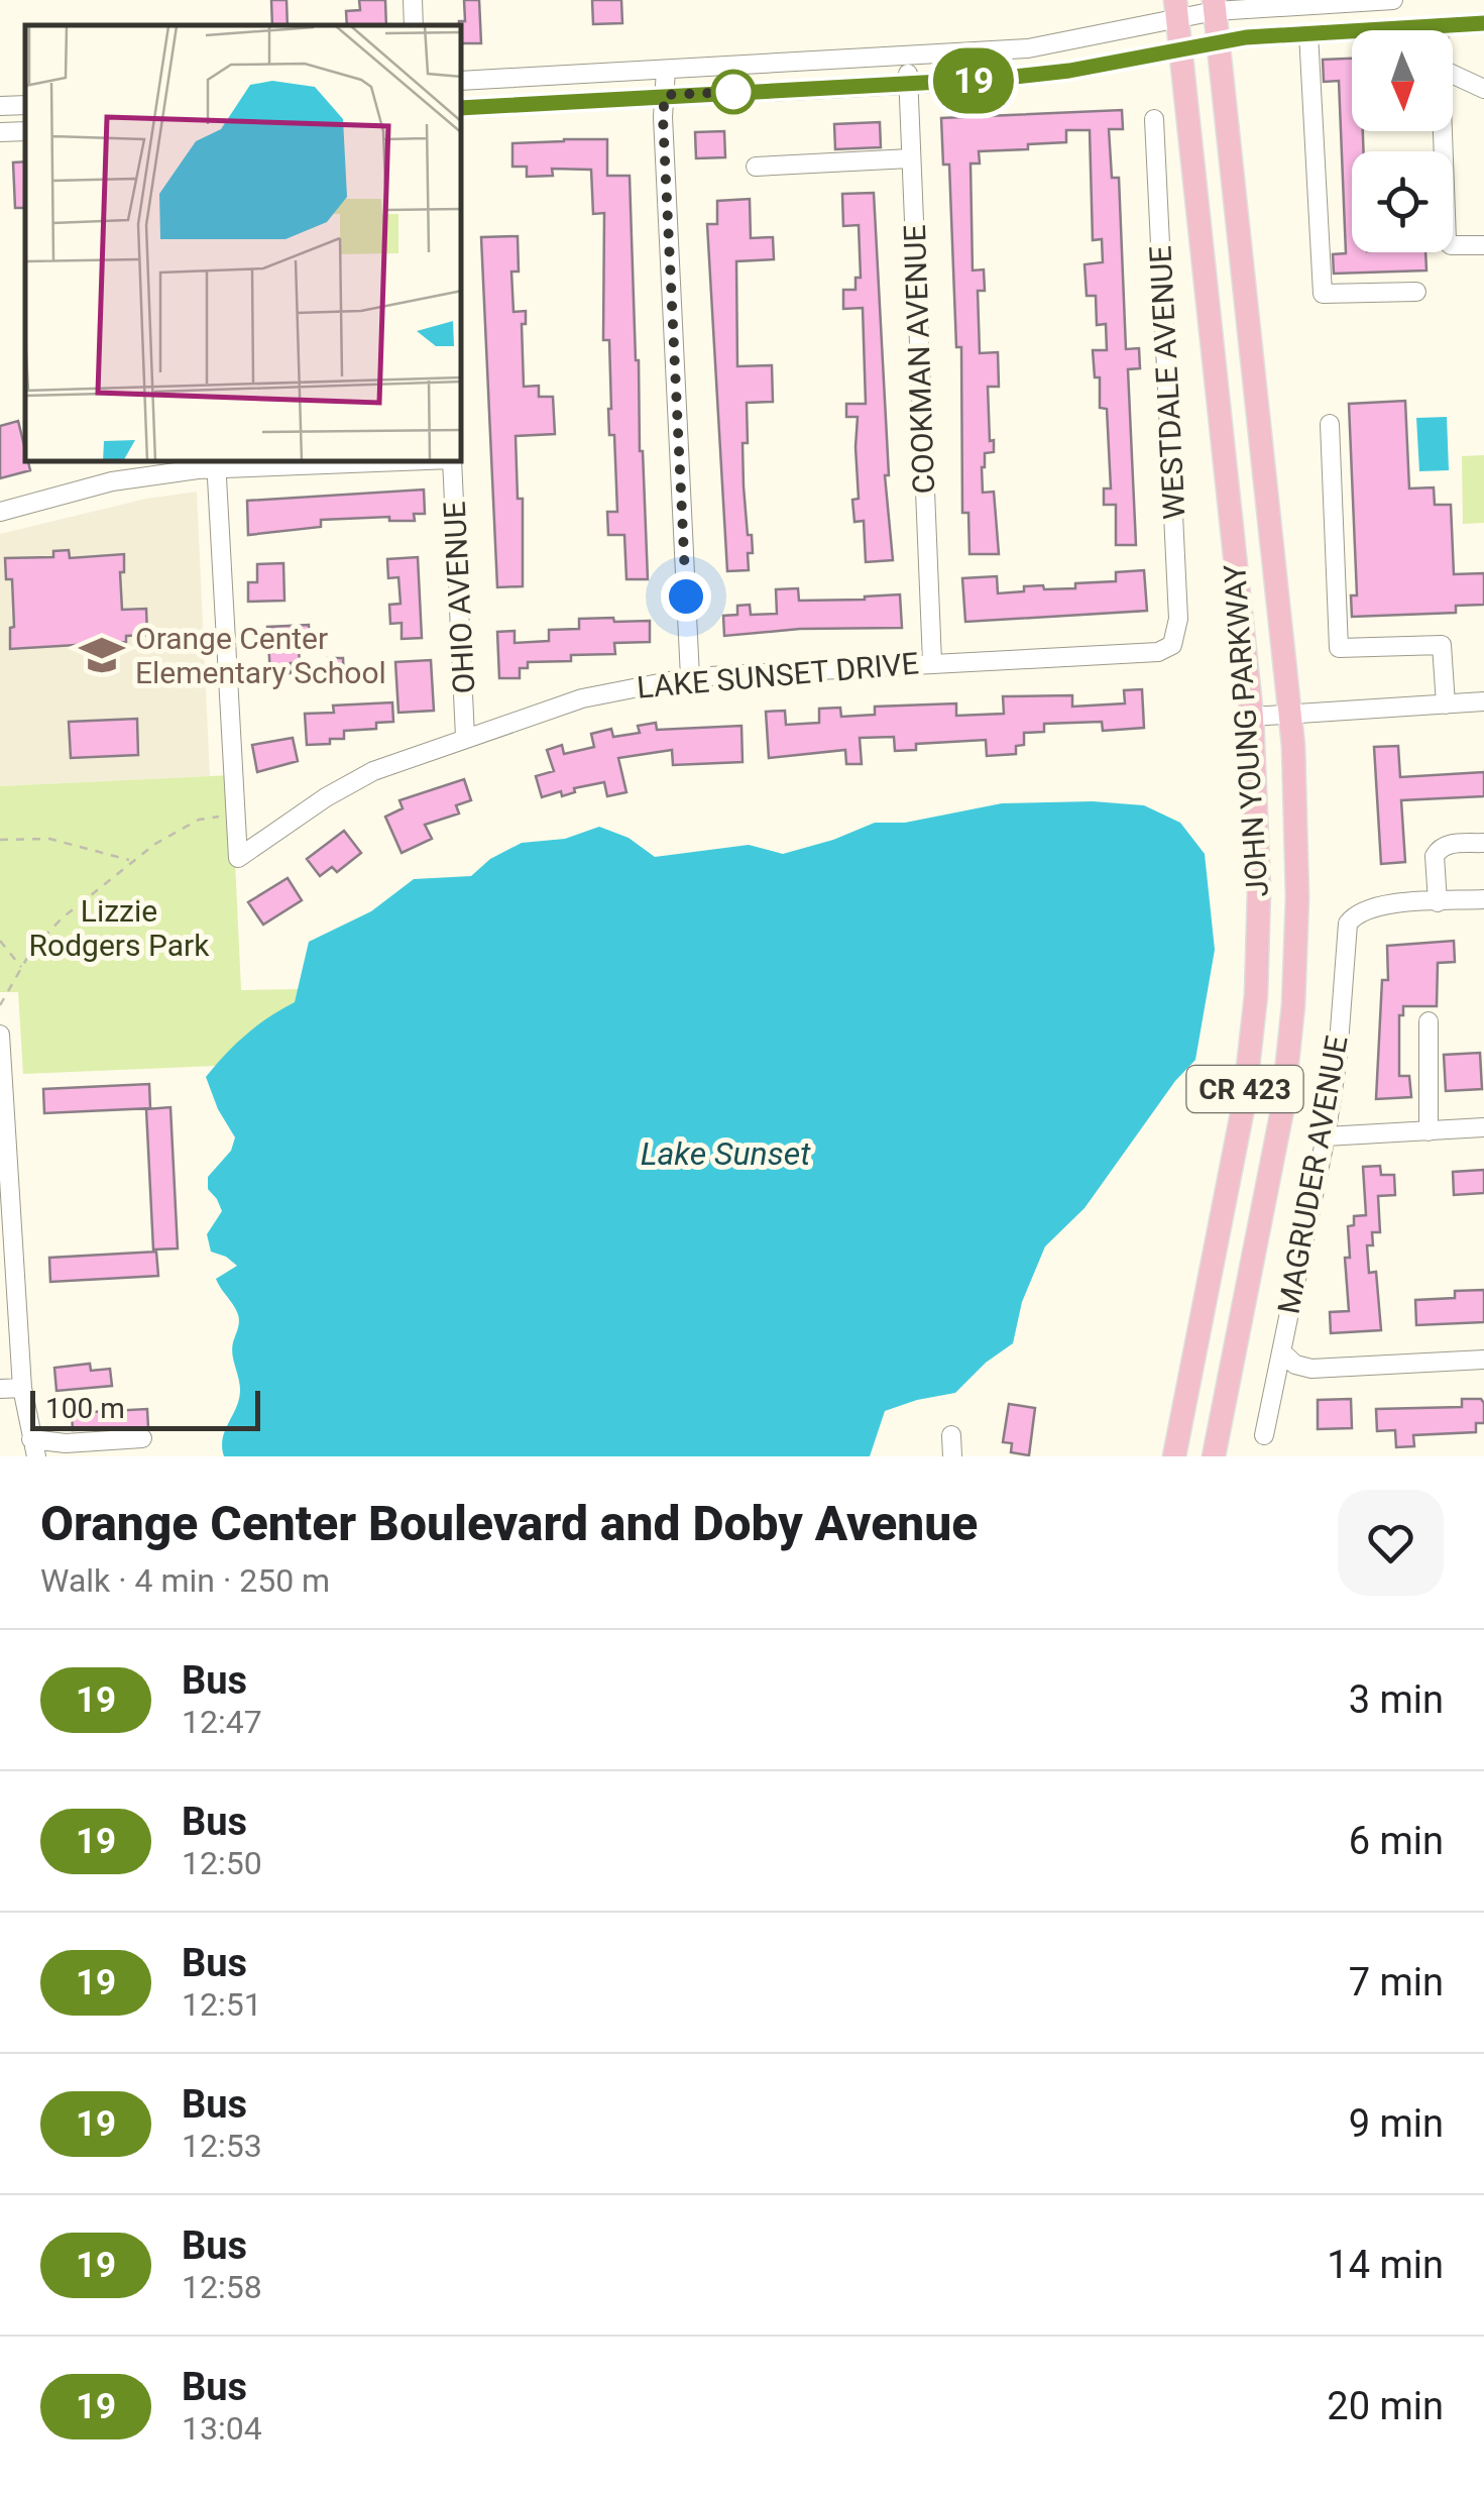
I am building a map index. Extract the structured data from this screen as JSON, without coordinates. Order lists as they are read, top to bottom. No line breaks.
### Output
{"streets":{"main road":["JOHN YOUNG PARKWAY","CR 423"],"street":["COOKMAN AVENUE","WESTDALE AVENUE","OHIO AVENUE","LAKE SUNSET DRIVE","MAGRUDER AVENUE"]},"crossings":[["COOKMAN AVENUE","LAKE SUNSET DRIVE"],["WESTDALE AVENUE","LAKE SUNSET DRIVE"],["OHIO AVENUE","LAKE SUNSET DRIVE"]],"water":["Lake Sunset"],"parks":["Lizzie Rodgers Park"],"places":{"school or university":["Orange Center Elementary School"]},"lines":["bus line 19"],"scale_bar":"100 m","north":"bottom","page":{"on_map":"19","scale":"100 m","heading":["Orange Center Boulevard and Doby Avenue","Walk · 4 min · 250 m"],"list":[{"mark":"19","name":"Bus","note":"12:47","value":"3 min"},{"mark":"19","name":"Bus","note":"12:50","value":"6 min"},{"mark":"19","name":"Bus","note":"12:51","value":"7 min"},{"mark":"19","name":"Bus","note":"12:53","value":"9 min"},{"mark":"19","name":"Bus","note":"12:58","value":"14 min"},{"mark":"19","name":"Bus","note":"13:04","value":"20 min"}]}}
